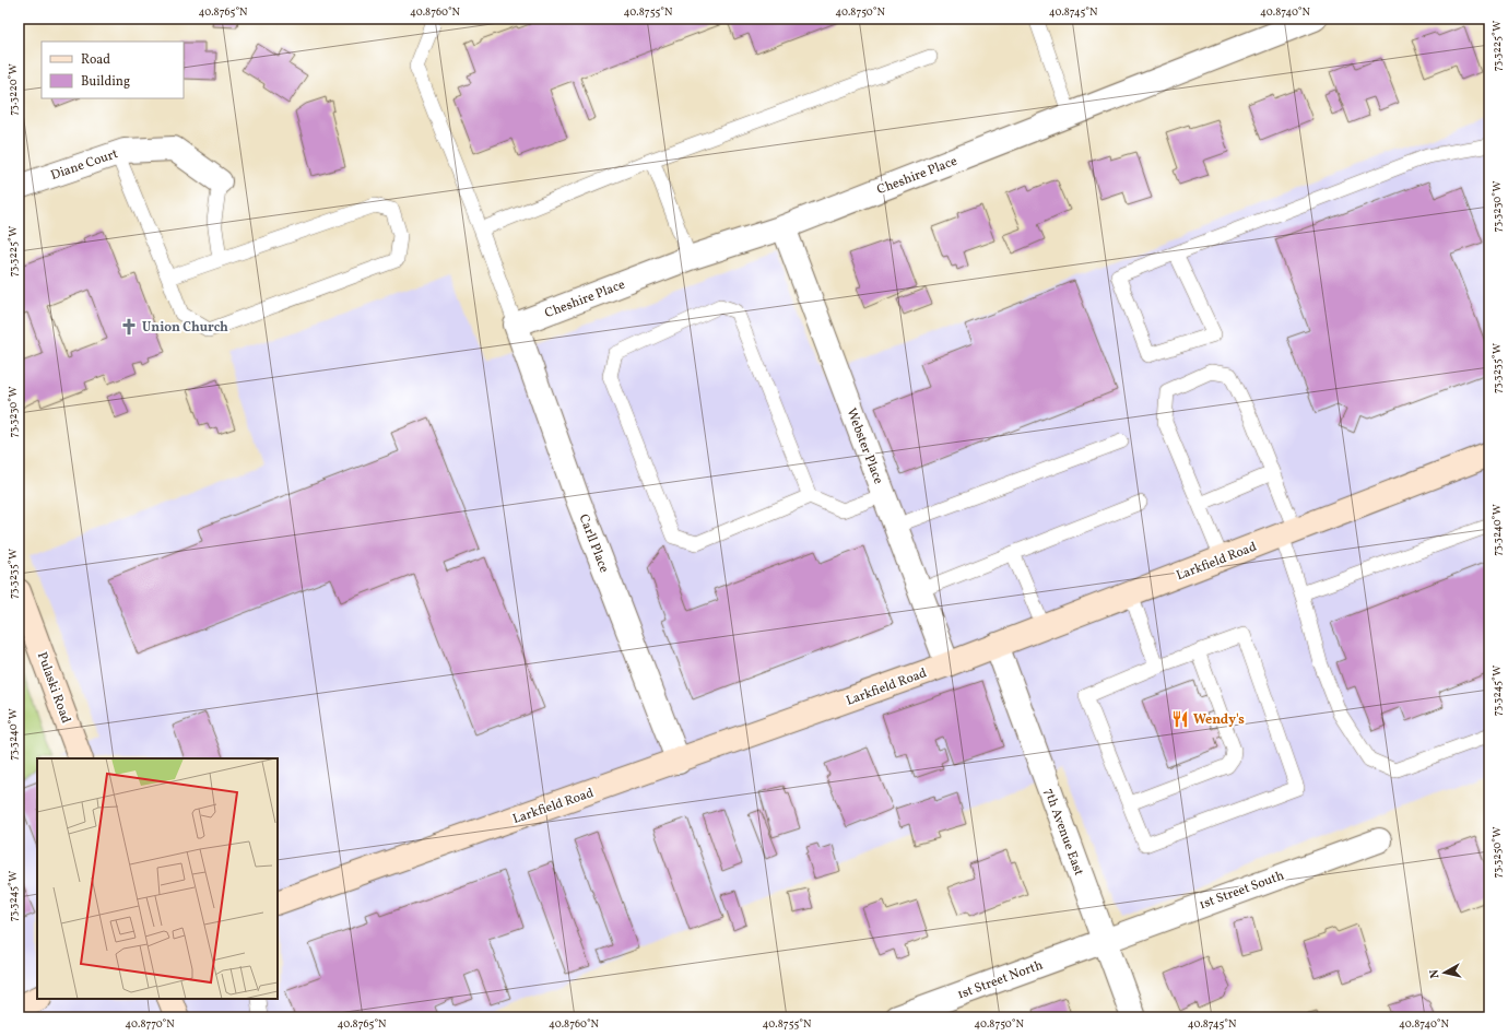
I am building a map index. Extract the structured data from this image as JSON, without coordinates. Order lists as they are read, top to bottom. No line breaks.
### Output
{"streets":{"main road":["Larkfield Road","Pulaski Road"],"street":["Diane Court","Cheshire Place","Webster Place","Carll Place","7th Avenue East","1st Street South","1st Street North"]},"crossings":[["Cheshire Place","Webster Place"],["Cheshire Place","Carll Place"],["Webster Place","Larkfield Road"],["Carll Place","Larkfield Road"],["Larkfield Road","7th Avenue East"],["7th Avenue East","1st Street South"],["7th Avenue East","1st Street North"],["1st Street South","1st Street North"]],"places":{"church":["Union Church"],"restaurant":["Wendy's"]},"legend":["Road","Building"],"north":"left","coordinates":["40.8765°N","40.8760°N","40.8755°N","40.8750°N","40.8745°N","40.8740°N","73.3225°W","73.3220°W","73.3230°W","73.3235°W","73.3240°W","73.3245°W","73.3250°W","40.8770°N"]}
